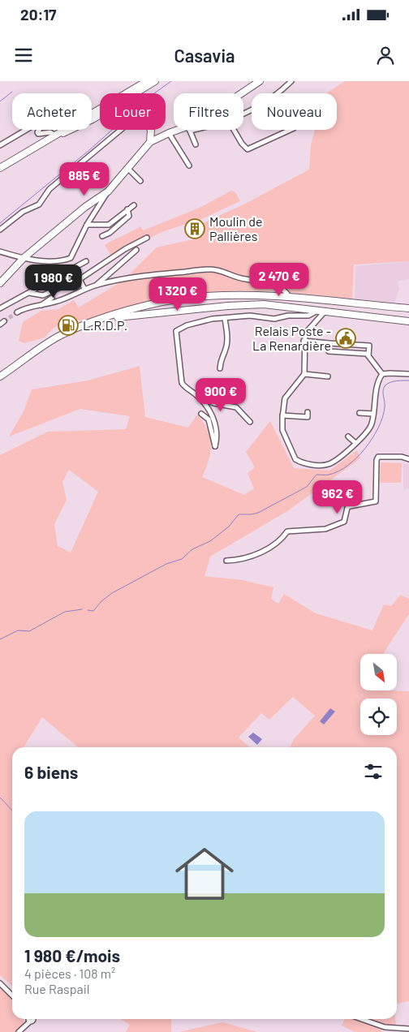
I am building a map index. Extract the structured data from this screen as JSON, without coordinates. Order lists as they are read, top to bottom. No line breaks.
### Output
{"places":{"building":["Moulin de Pallières"],"fuel station":["L.R.D.P."],"public building":["Relais Poste - La Renardière"]},"north":"bottom right","page":{"status":"20:17","header":"Casavia","chip":["Acheter","Louer","Filtres","Nouveau"],"price":["885 €","2 470 €","1 980 €","1 320 €","900 €","962 €"],"heading":"6 biens","list":[{"name":"1 980 €/mois","note":"4 pièces · 108 m² · Rue Raspail"}]}}
